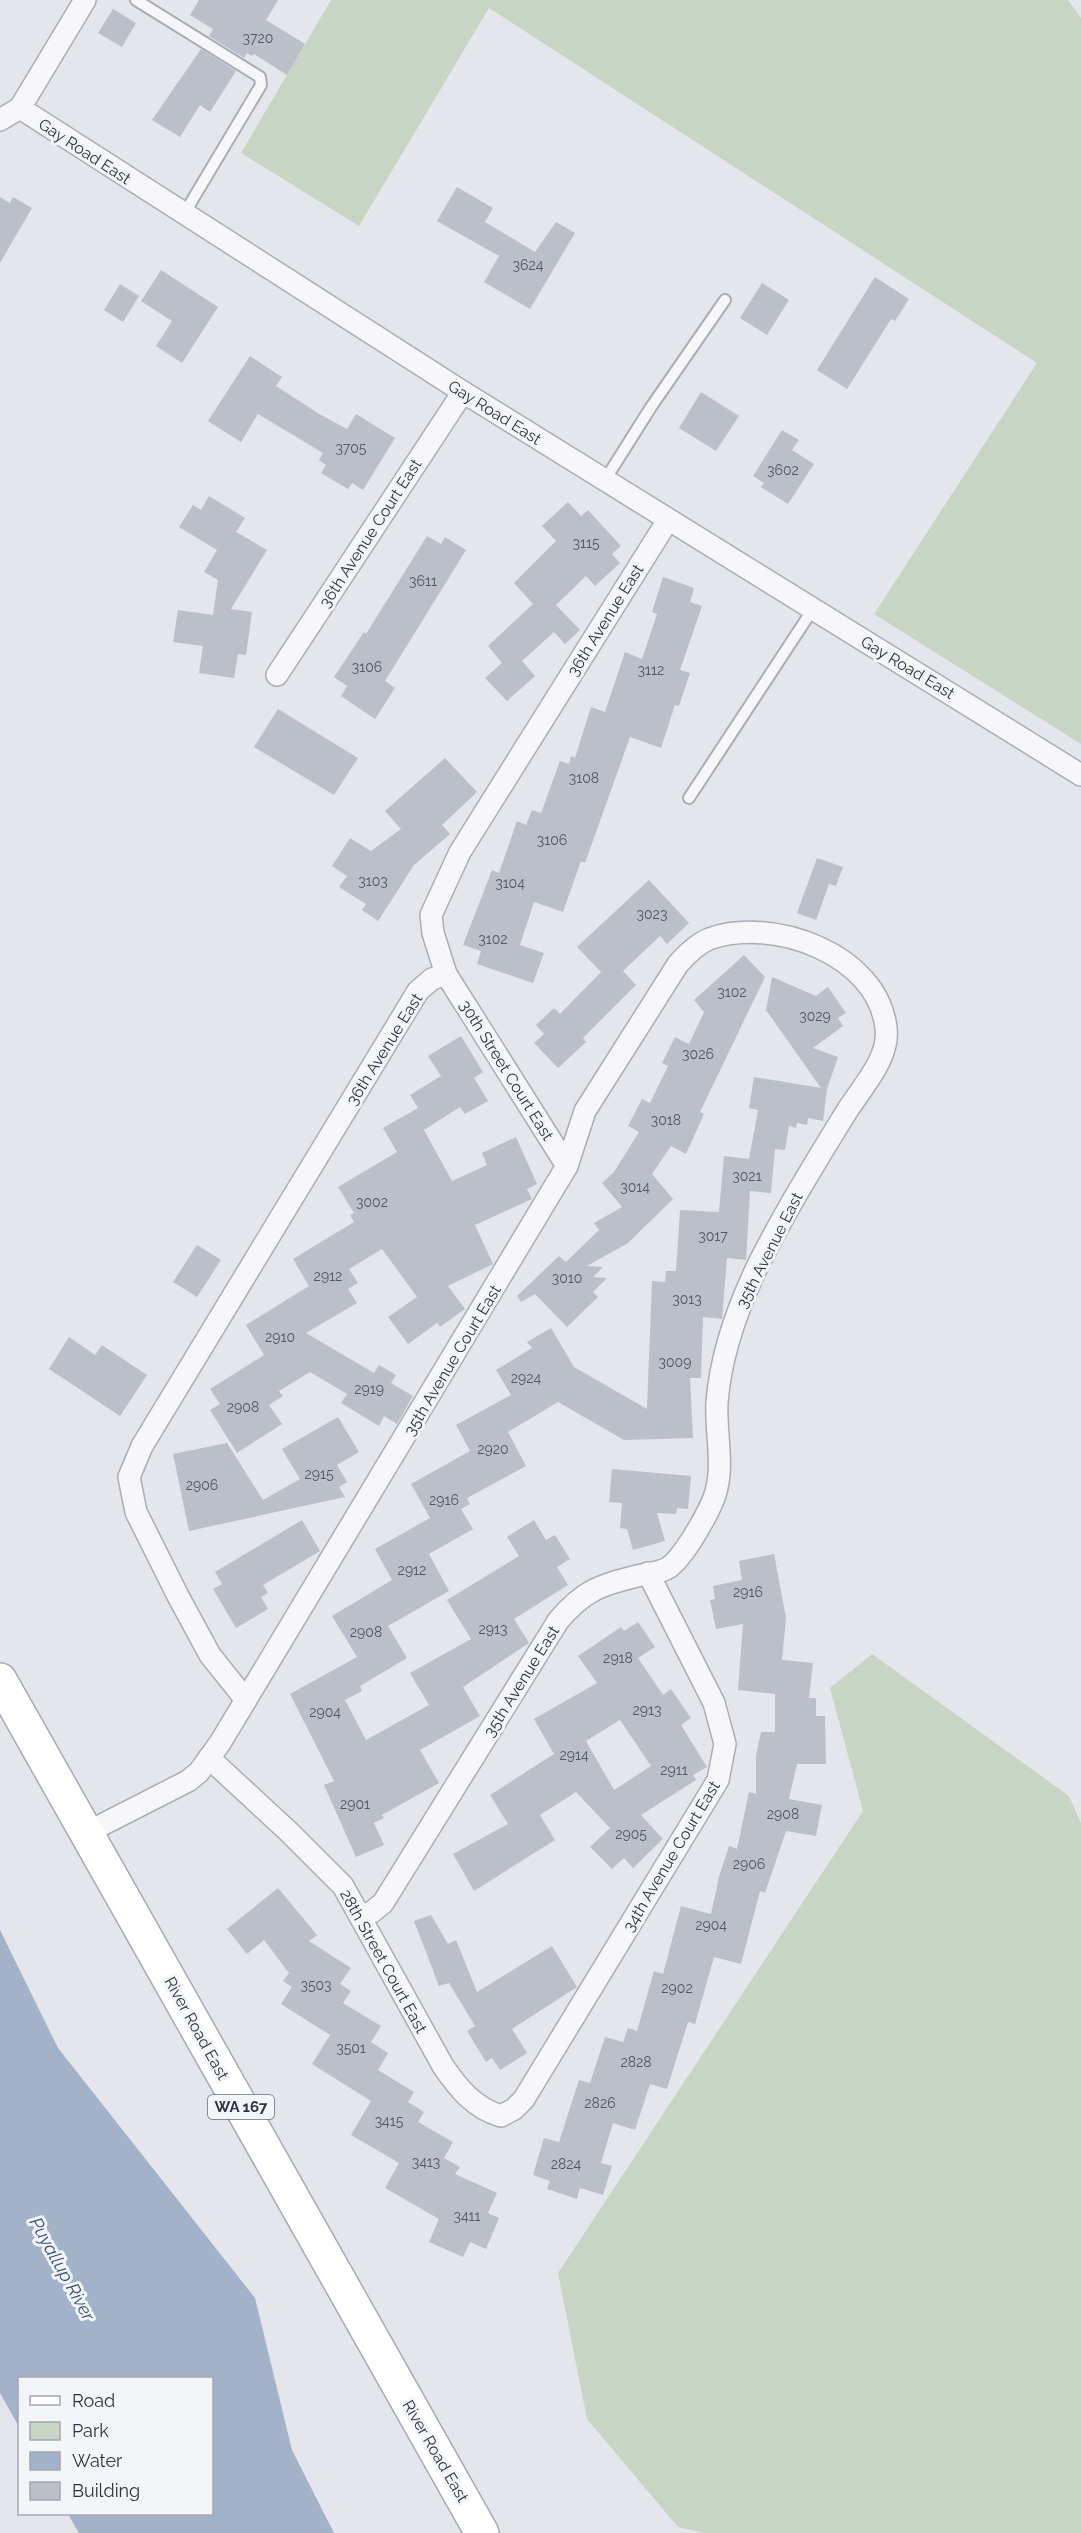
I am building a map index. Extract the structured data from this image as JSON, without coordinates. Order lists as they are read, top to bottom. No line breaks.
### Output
{"streets":{"main road":["River Road East","WA 167"],"street":["Gay Road East","36th Avenue Court East","36th Avenue East","30th Street Court East","35th Avenue East","35th Avenue Court East","34th Avenue Court East","28th Street Court East"]},"crossings":[["Gay Road East","36th Avenue Court East"],["Gay Road East","36th Avenue East"],["36th Avenue East","30th Street Court East"],["36th Avenue East","35th Avenue Court East"],["30th Street Court East","35th Avenue Court East"],["35th Avenue East","35th Avenue Court East"],["35th Avenue East","34th Avenue Court East"],["35th Avenue East","28th Street Court East"],["35th Avenue Court East","28th Street Court East"],["35th Avenue Court East","River Road East"],["34th Avenue Court East","28th Street Court East"]],"water":["Puyallup River"],"house_numbers":["3720","3624","3705","3602","3115","3611","3106","3112","3108","3106","3103","3104","3023","3102","3102","3029","3026","3018","3021","3014","3002","3017","2912","3010","3013","2910","3009","2924","2919","2908","2920","2915","2906","2916","2912","2916","2913","2908","2918","2913","2904","2914","2911","2901","2908","2905","2906","2904","3503","2902","3501","2828","2826","3415","3413","2824","3411"],"legend":["Road","Park","Water","Building"]}
